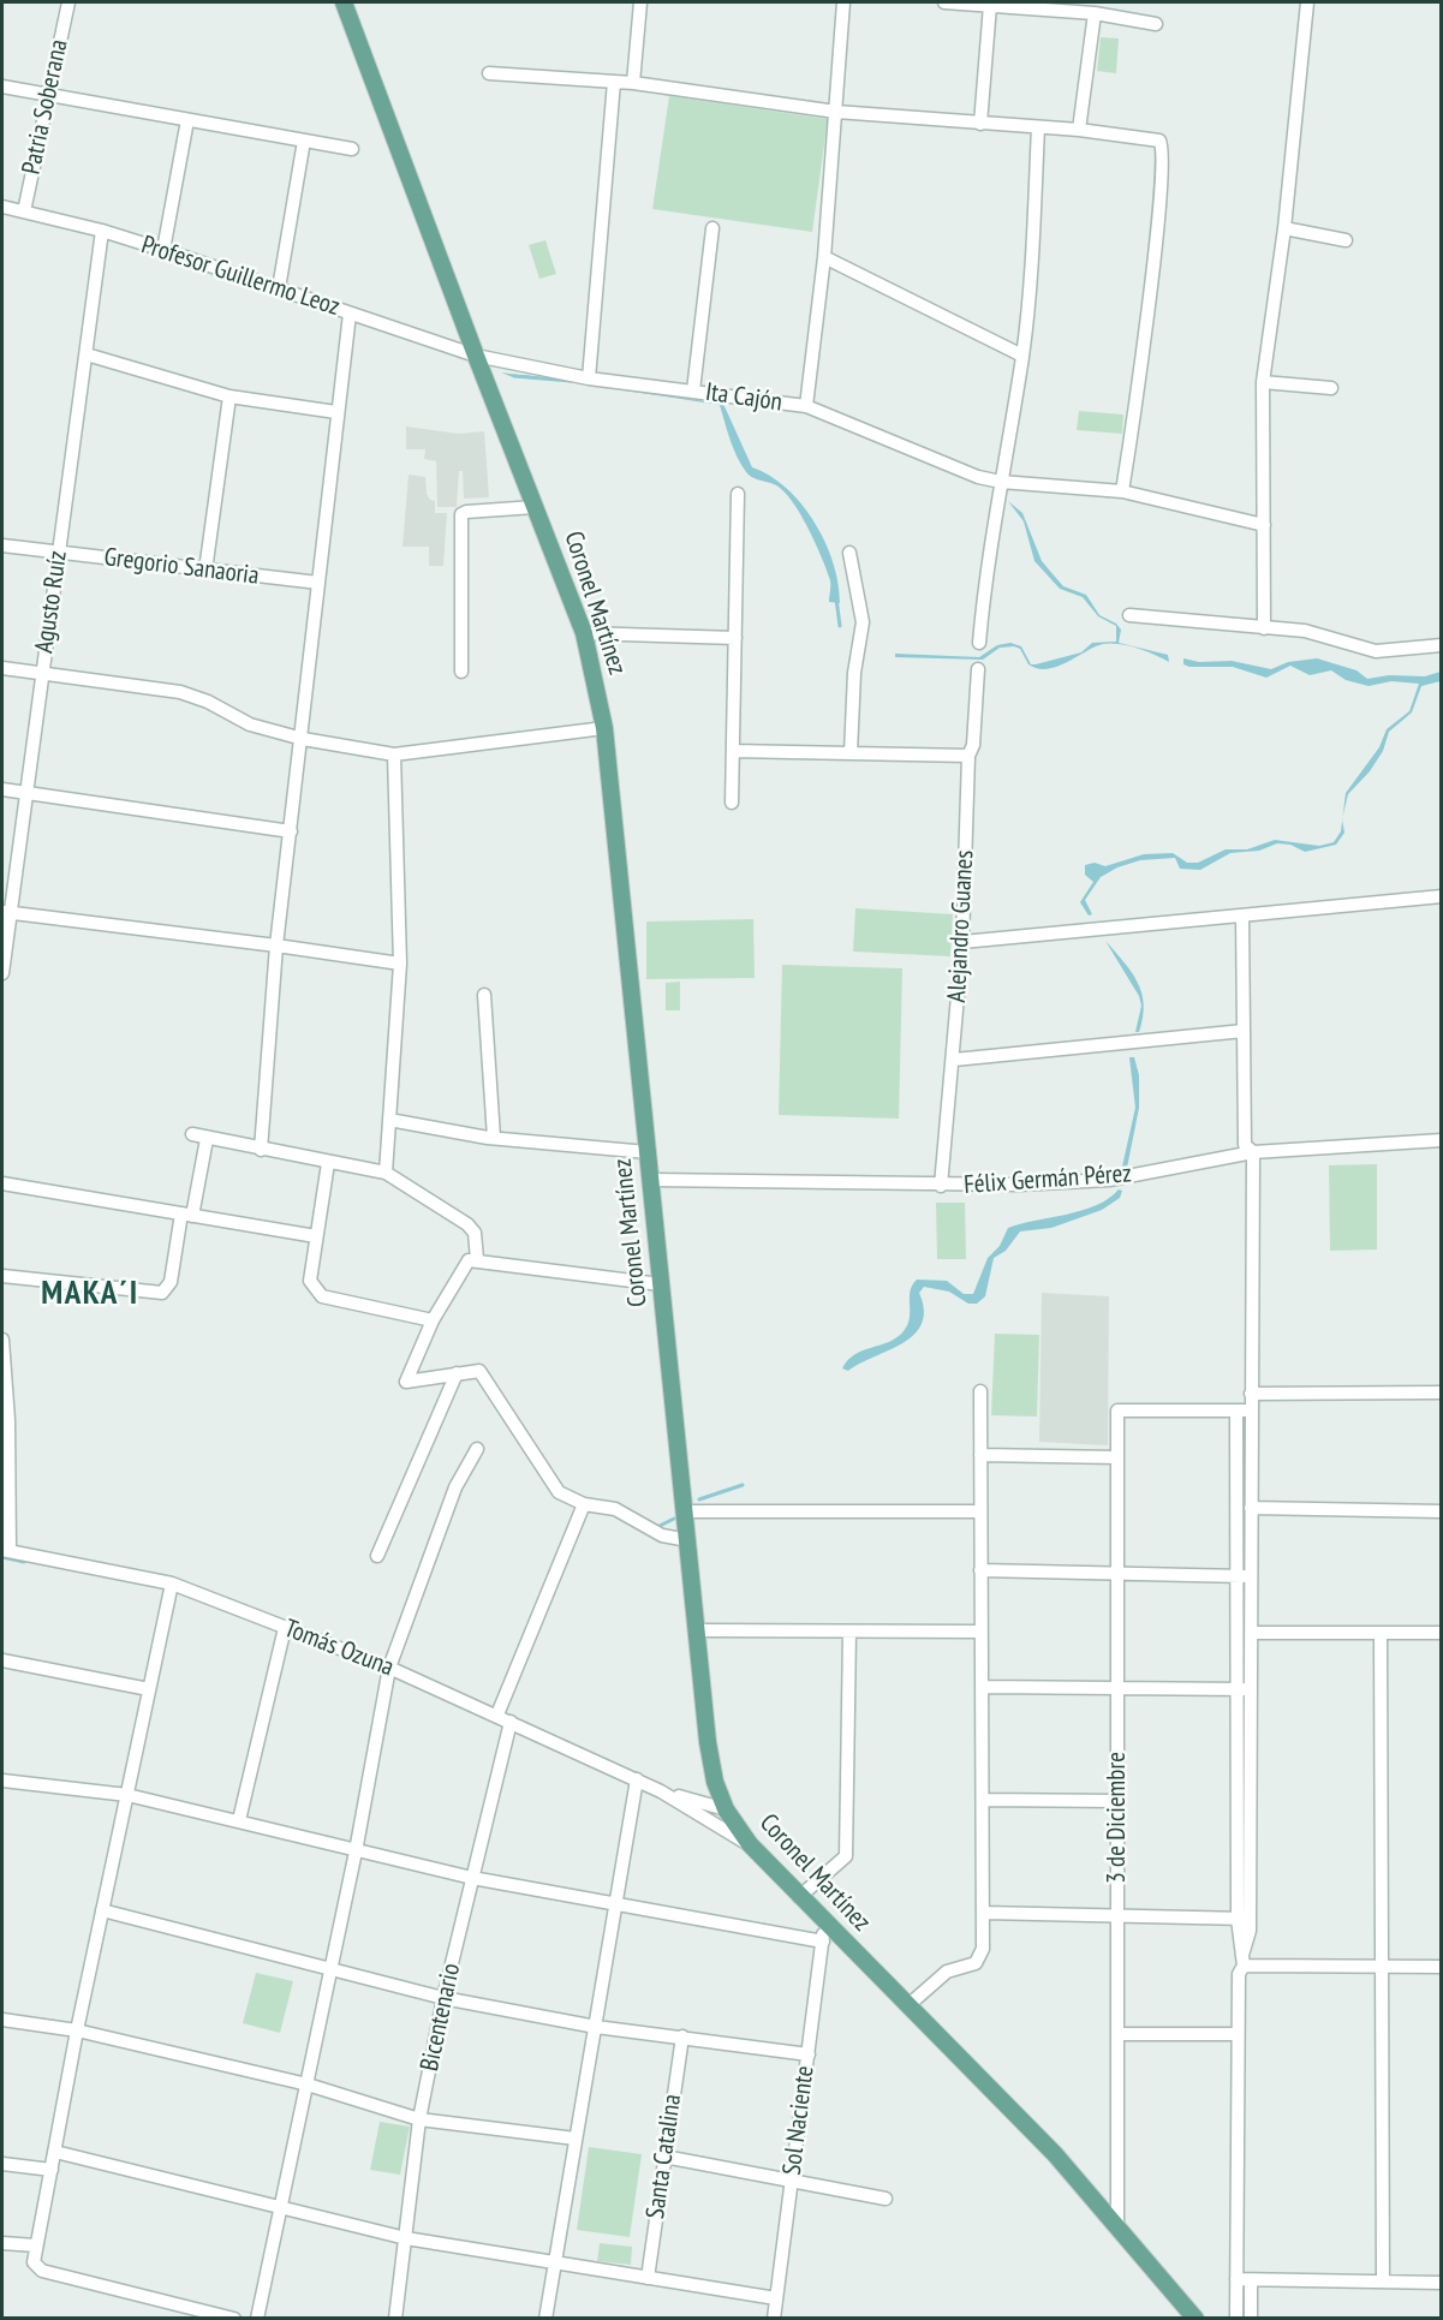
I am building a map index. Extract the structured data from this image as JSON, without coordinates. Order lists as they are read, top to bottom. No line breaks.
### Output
{"streets":{"main road":["Coronel Martínez"],"street":["Patria Soberana","Profesor Guillermo Leoz","Ita Cajón","Gregorio Sanaoria","Agusto Ruíz","Alejandro Guanes","Félix Germán Pérez","Tomás Ozuna","3 de Diciembre","Bicentenario","Sol Naciente","Santa Catalina"]},"crossings":[["Patria Soberana","Profesor Guillermo Leoz"],["Profesor Guillermo Leoz","Ita Cajón"],["Profesor Guillermo Leoz","Agusto Ruíz"],["Profesor Guillermo Leoz","Coronel Martínez"],["Ita Cajón","Coronel Martínez"],["Gregorio Sanaoria","Agusto Ruíz"],["Coronel Martínez","Félix Germán Pérez"],["Coronel Martínez","Tomás Ozuna"],["Coronel Martínez","3 de Diciembre"],["Coronel Martínez","Sol Naciente"],["Alejandro Guanes","Félix Germán Pérez"],["Tomás Ozuna","Bicentenario"]],"districts":["MAKA´I"]}
